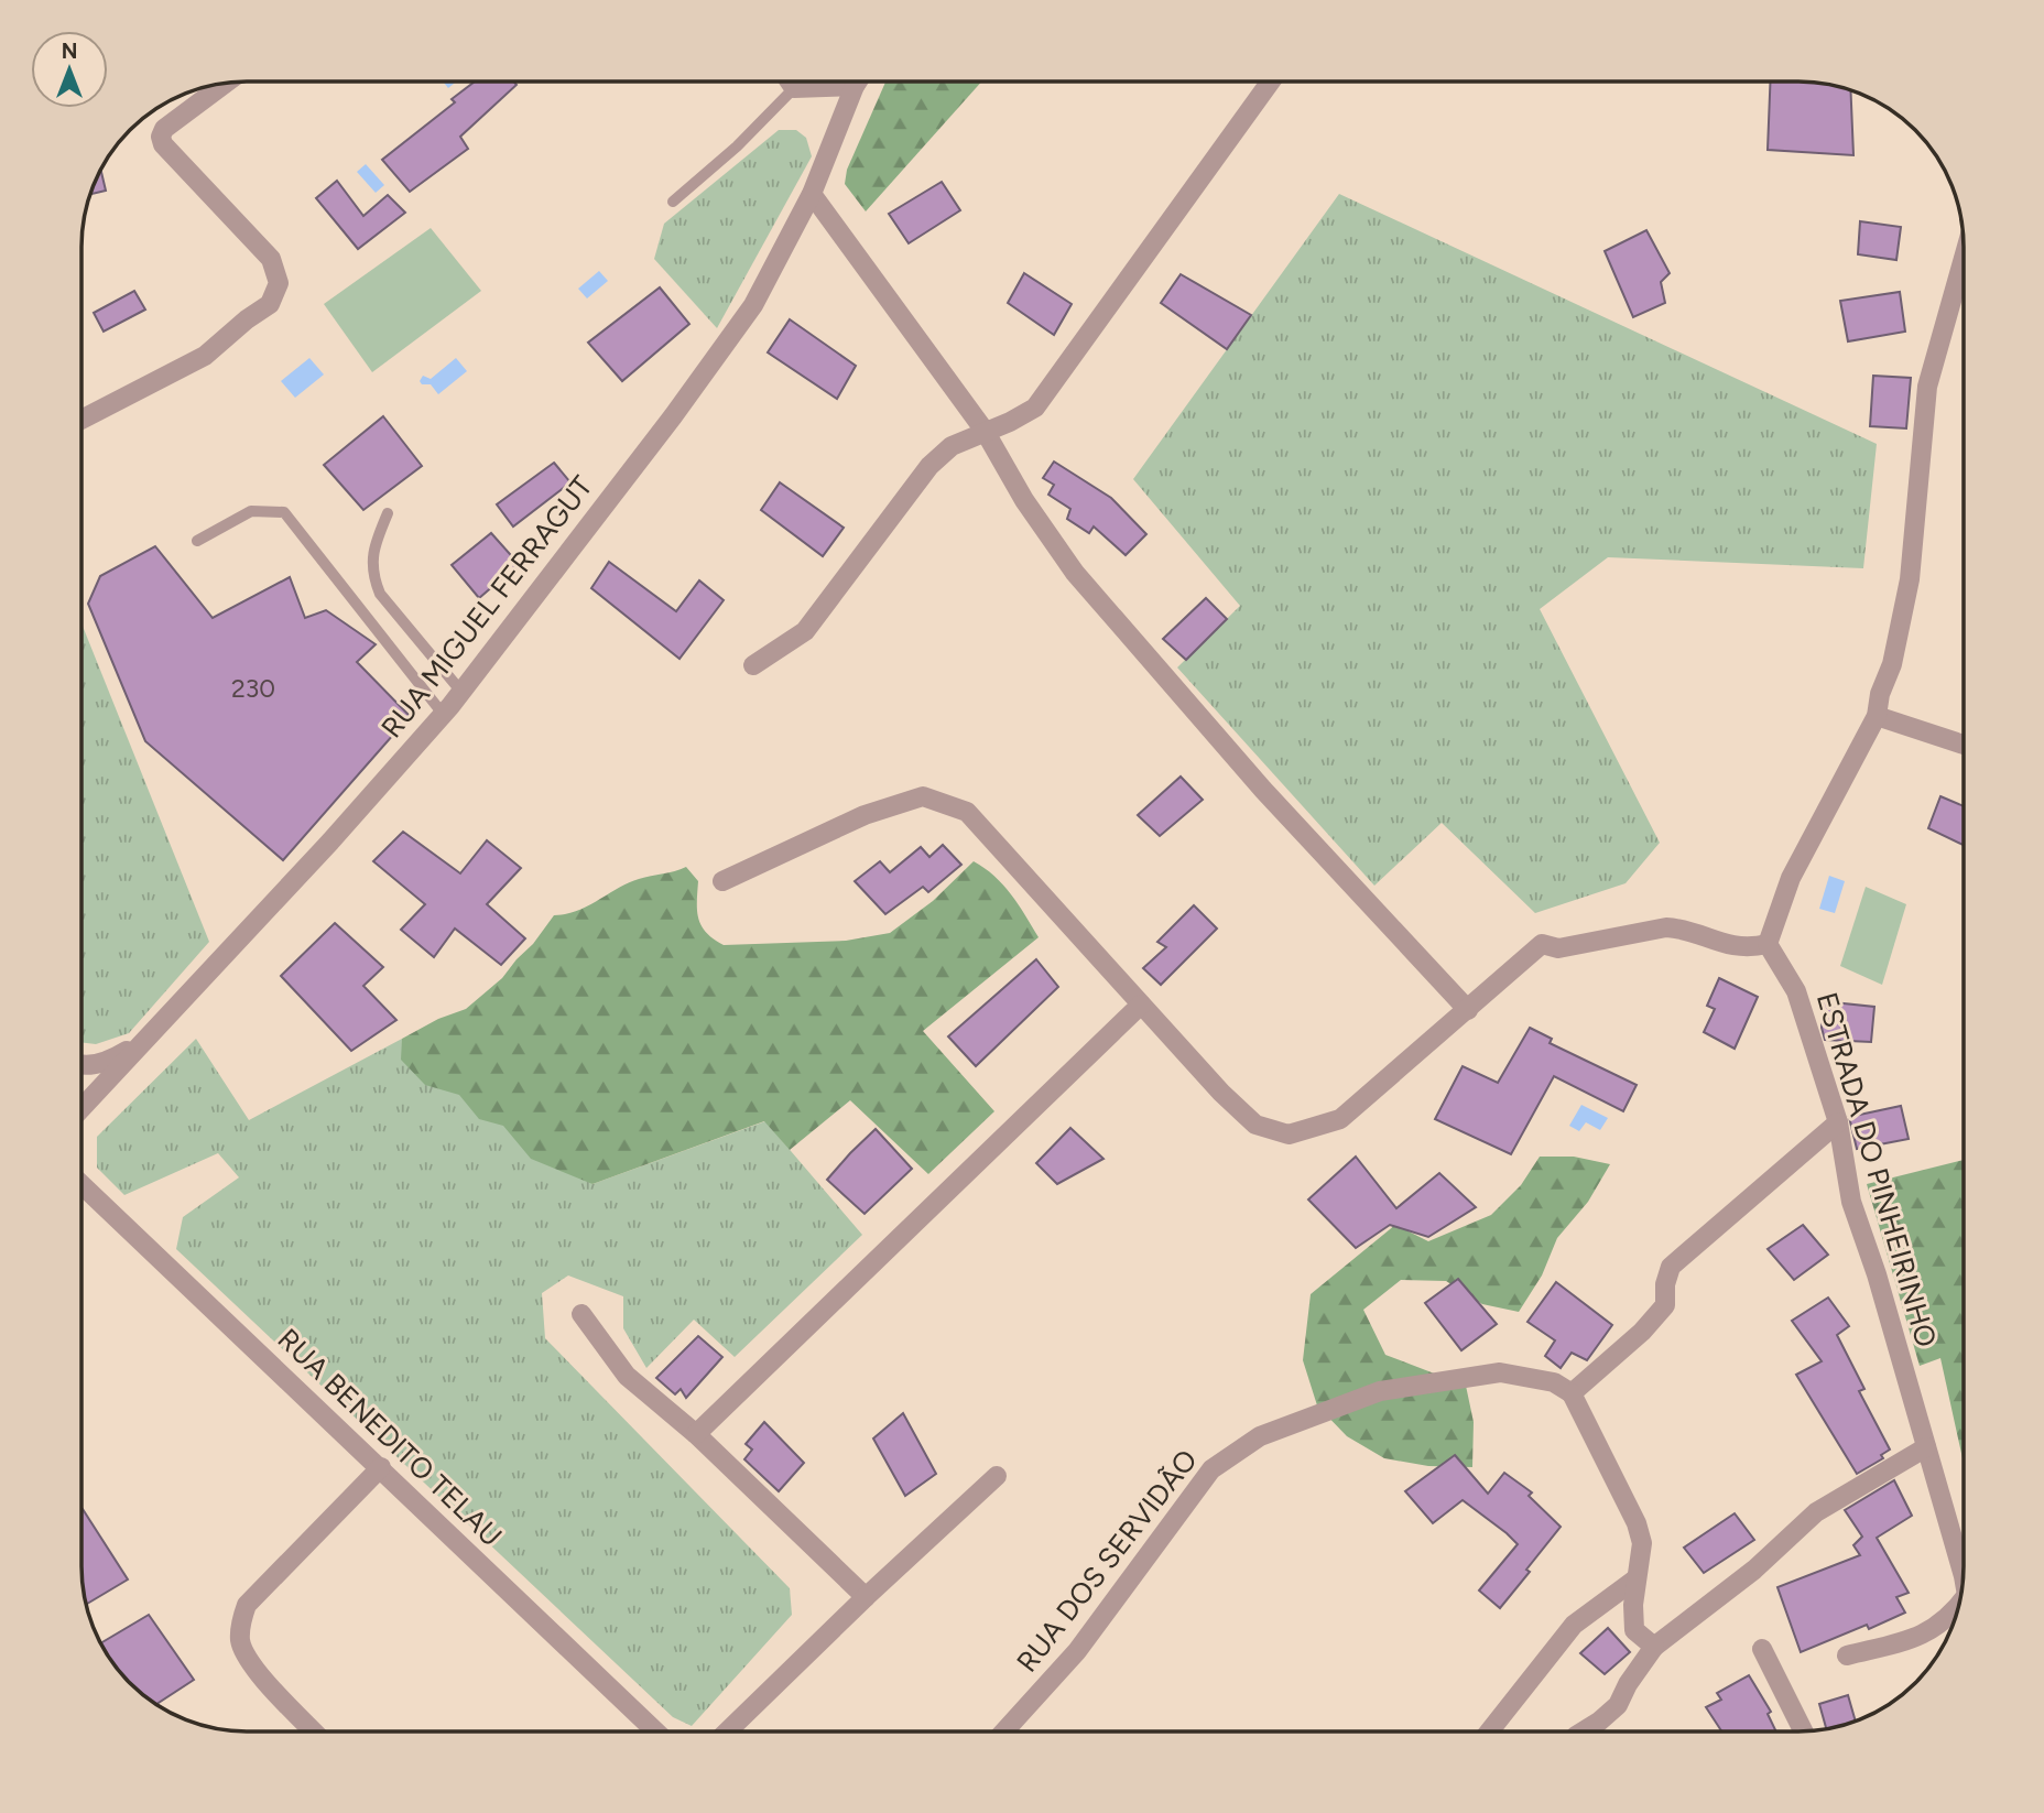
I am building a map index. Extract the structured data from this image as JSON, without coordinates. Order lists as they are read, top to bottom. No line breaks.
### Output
{"streets":{"street":["RUA MIGUEL FERRAGUT","ESTRADA DO PINHEIRINHO","RUA BENEDITO TELAU","RUA DOS SERVIDÃO"]},"house_numbers":["230"],"north":"top"}
